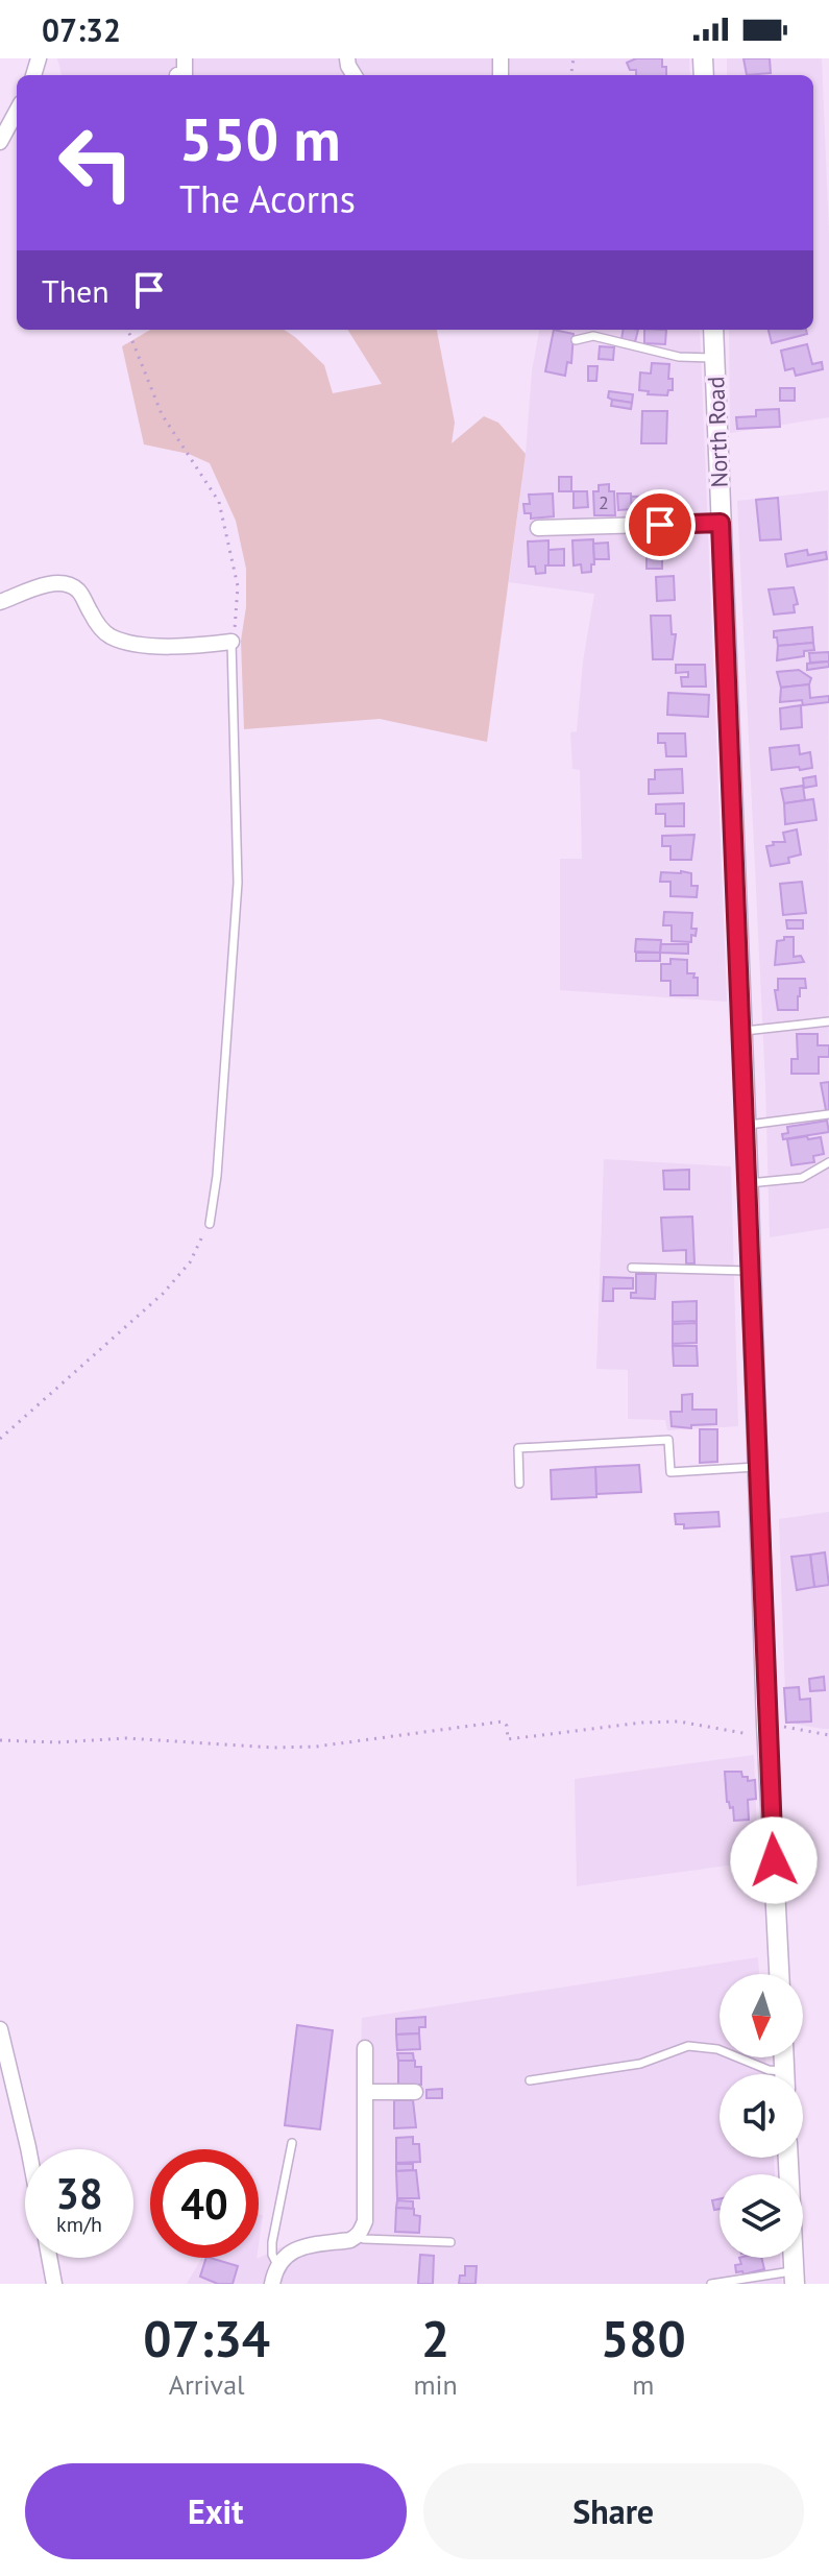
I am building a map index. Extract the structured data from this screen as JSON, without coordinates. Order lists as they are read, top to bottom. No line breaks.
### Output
{"streets":{"street":["North Road"]},"house_numbers":["2"],"north":"bottom","page":{"status":"07:32","turn":["550 m","The Acorns"],"then":"Then","speed":"38 km/h","limit":"40","eta":["07:34","Arrival","2","min","580","m"],"buttons":["Exit","Share"]}}
